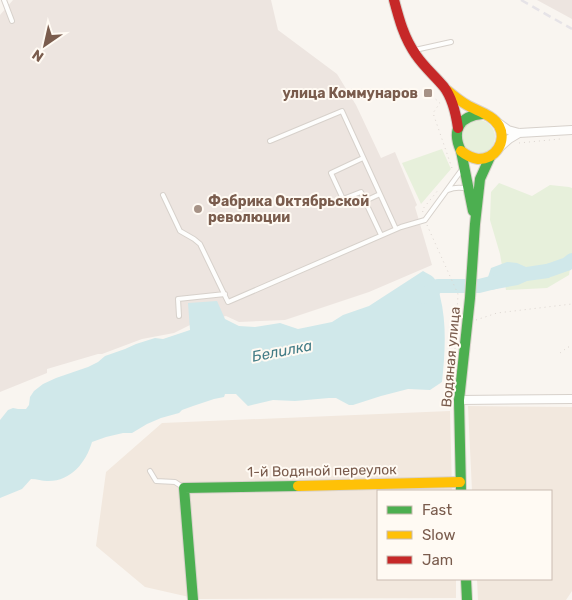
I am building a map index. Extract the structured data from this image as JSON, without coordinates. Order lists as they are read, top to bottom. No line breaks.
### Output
{"streets":{"street":["Водяная улица","1-й Водяной переулок"]},"crossings":[["Водяная улица","1-й Водяной переулок"]],"water":["Белилка"],"places":{"transit":["улица Коммунаров"],"other":["Фабрика Октябрьской революции"]},"legend":["Fast","Slow","Jam"],"north":"bottom left"}
